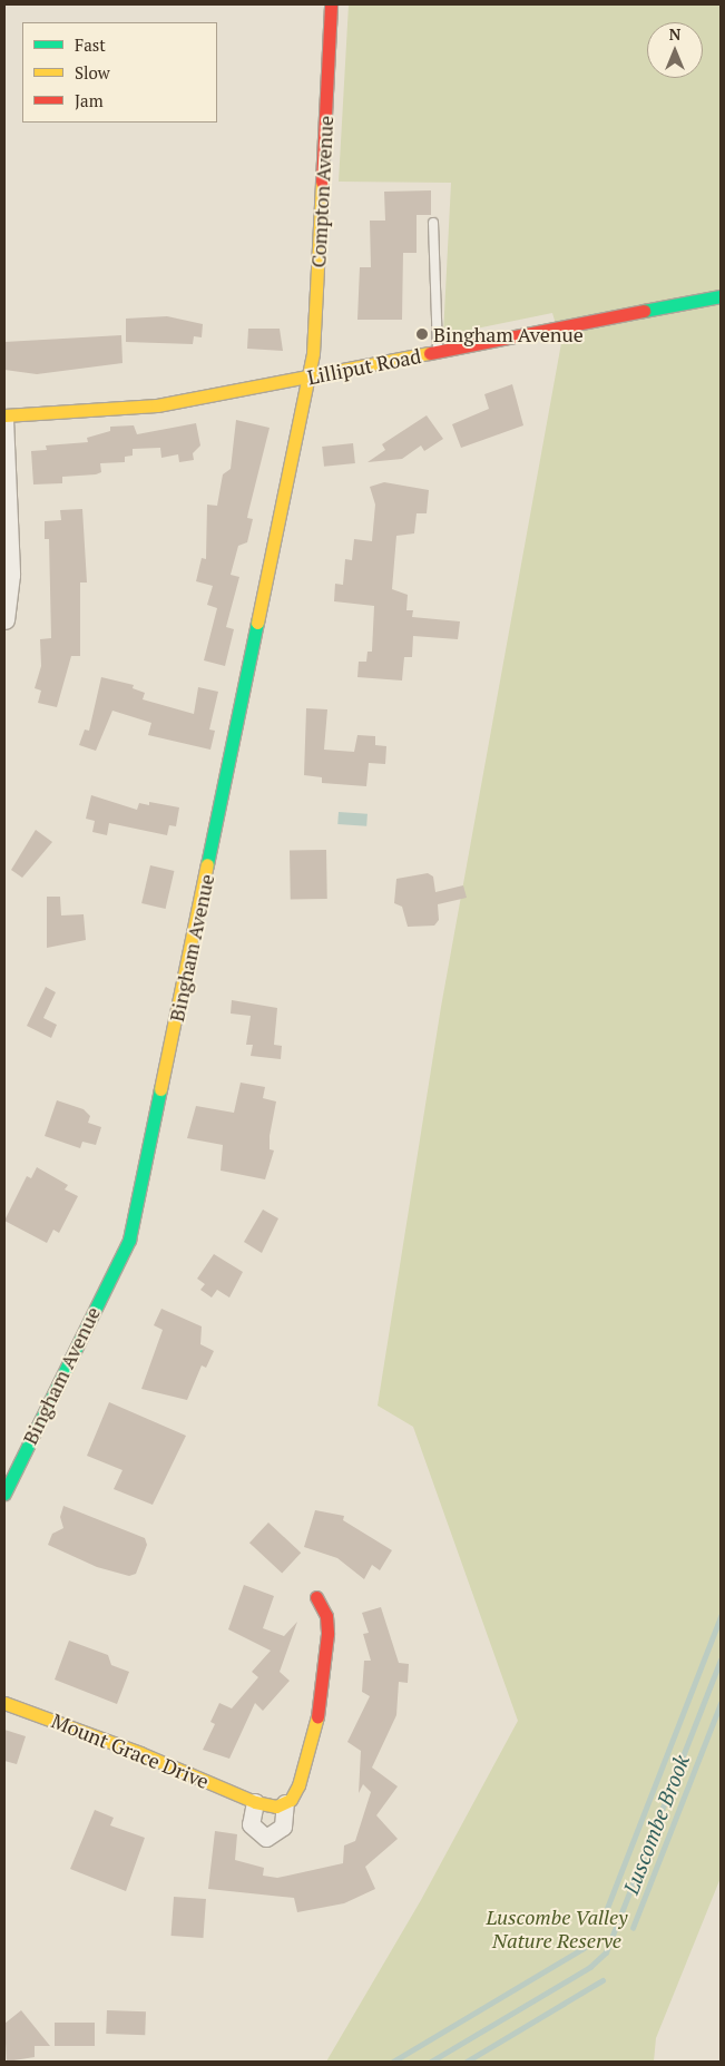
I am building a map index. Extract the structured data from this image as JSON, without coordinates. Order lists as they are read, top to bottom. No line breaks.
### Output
{"streets":{"street":["Compton Avenue","Lilliput Road","Bingham Avenue","Mount Grace Drive"]},"crossings":[["Compton Avenue","Lilliput Road"],["Compton Avenue","Bingham Avenue"],["Lilliput Road","Bingham Avenue"]],"water":["Luscombe Brook"],"parks":["Luscombe Valley Nature Reserve"],"places":["Bingham Avenue"],"legend":["Fast","Slow","Jam"],"north":"top"}
